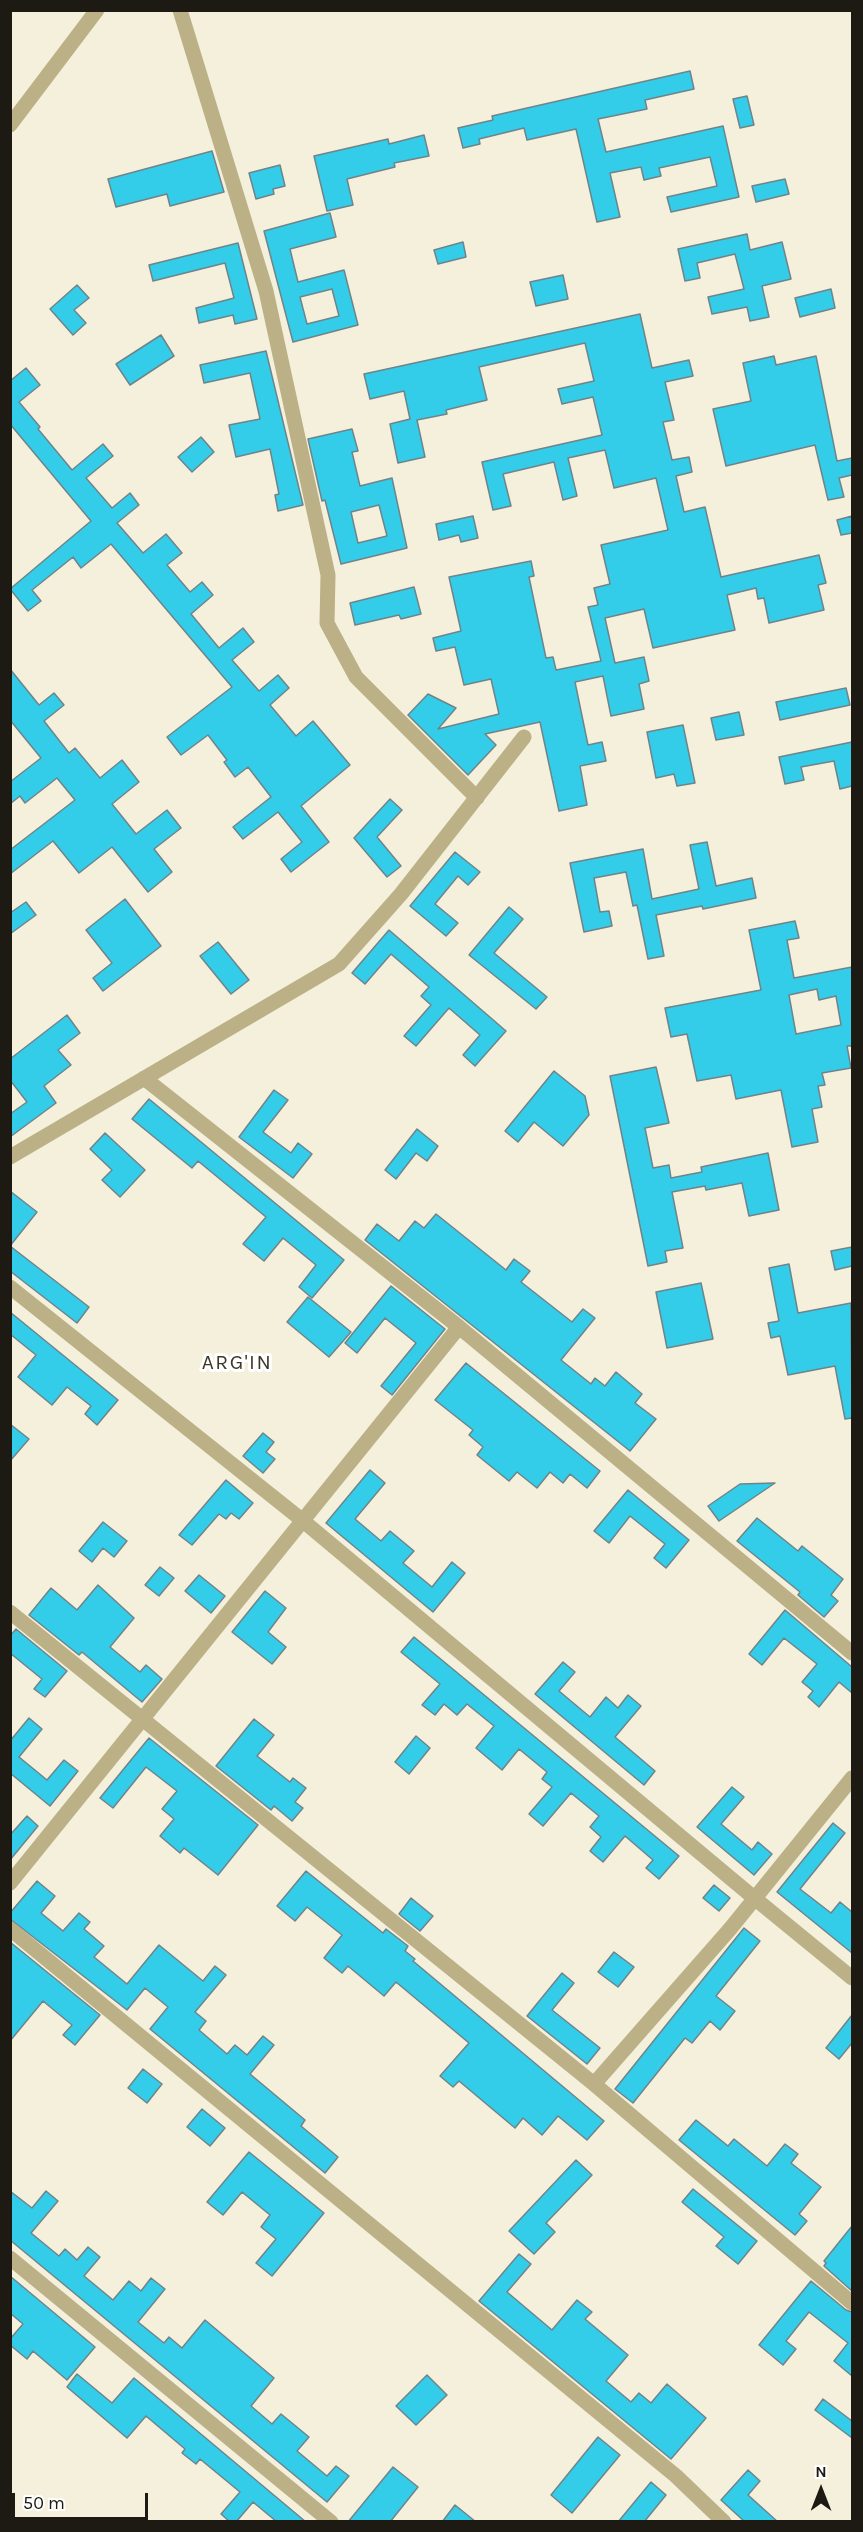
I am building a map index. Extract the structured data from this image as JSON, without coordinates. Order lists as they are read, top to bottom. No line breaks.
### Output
{"districts":["ARG'IN"],"scale_bar":"50 m","north":"top"}
